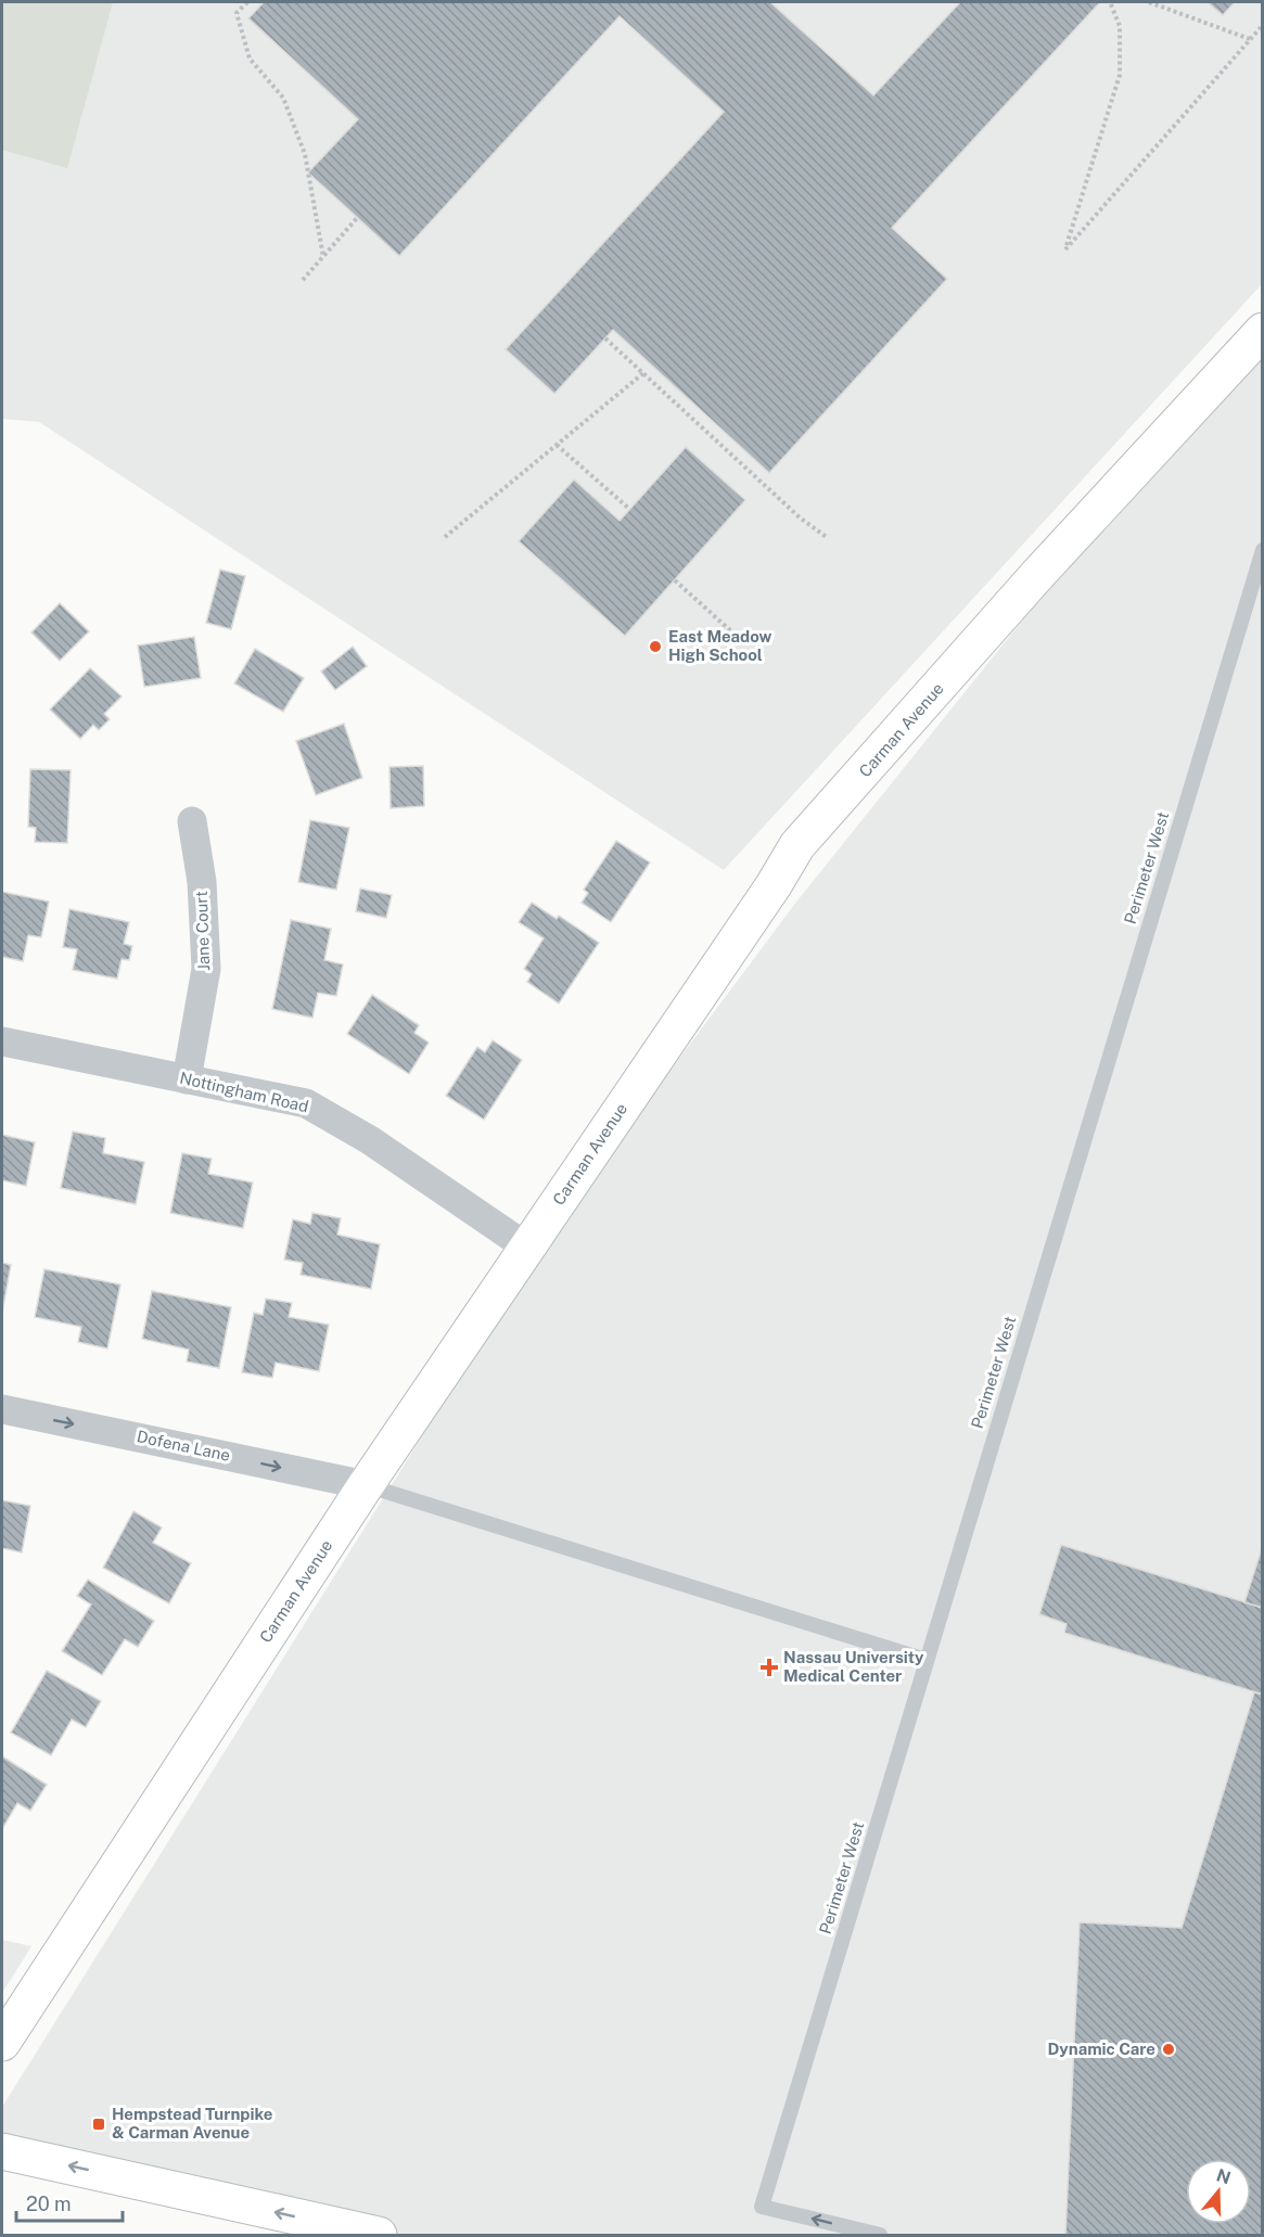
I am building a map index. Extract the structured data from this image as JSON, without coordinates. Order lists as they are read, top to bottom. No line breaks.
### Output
{"streets":{"main road":["Carman Avenue"],"street":["Jane Court","Nottingham Road","Dofena Lane"],"lane":["Perimeter West"]},"crossings":[["Carman Avenue","Nottingham Road"],["Carman Avenue","Dofena Lane"],["Jane Court","Nottingham Road"]],"one_way":["Dofena Lane"],"places":{"other":["East Meadow High School","Dynamic Care"],"health":["Nassau University Medical Center"],"transit":["Hempstead Turnpike & Carman Avenue"]},"scale_bar":"20 m","north":"top"}
